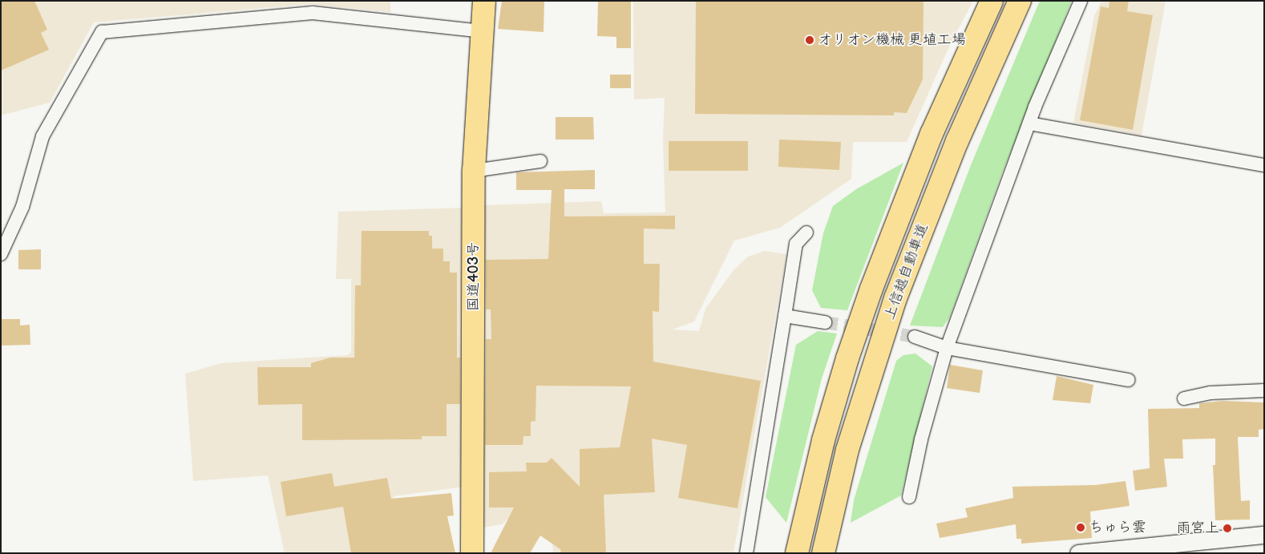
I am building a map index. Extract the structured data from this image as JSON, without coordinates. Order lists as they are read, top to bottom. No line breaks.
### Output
{"streets":{"highway":["上信越自動車道","国道403号"]},"places":["オリオン機械 更埴工場","ちゅら雲","雨宮上"]}
